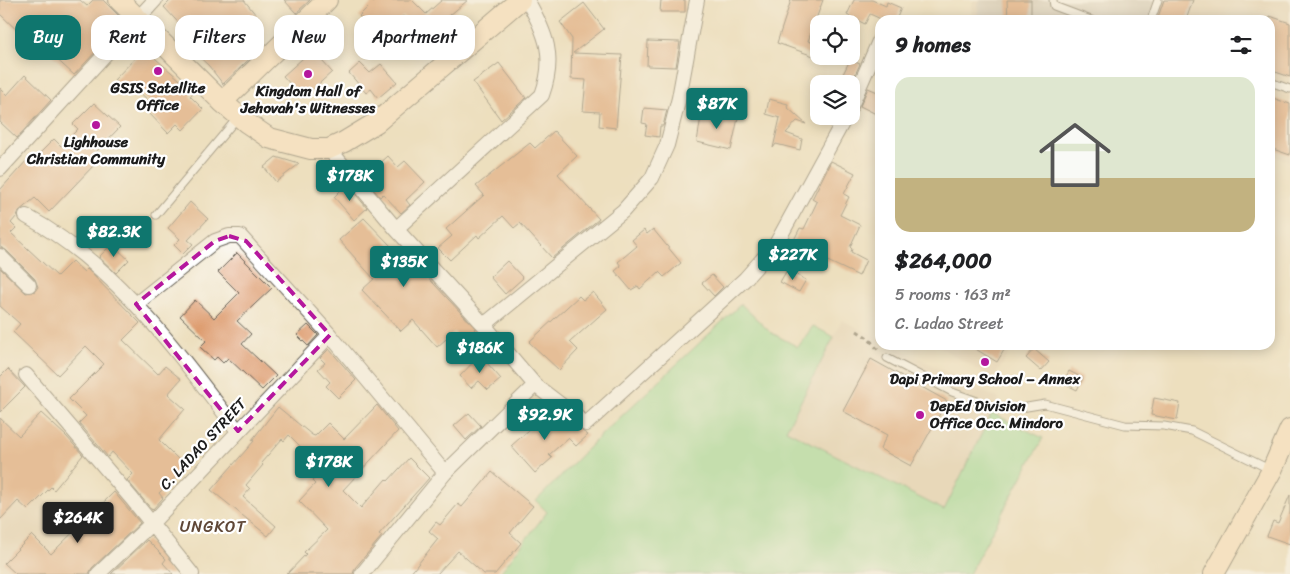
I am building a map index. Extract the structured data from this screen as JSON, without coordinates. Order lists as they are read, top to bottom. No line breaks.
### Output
{"streets":{"street":["C. LADAO STREET"]},"districts":["UNGKOT"],"places":["GSIS Satellite Office","Kingdom Hall of Jehovah's Witnesses","Lighhouse Christian Community","Dapi Primary School – Annex","DepEd Division Office Occ. Mindoro"],"page":{"chip":["Buy","Rent","Filters","New","Apartment"],"heading":"9 homes","list":[{"name":"$264,000","note":"5 rooms · 163 m² · C. Ladao Street"}],"price":["$87K","$178K","$82.3K","$227K","$135K","$186K","$92.9K","$178K","$264K"]}}
